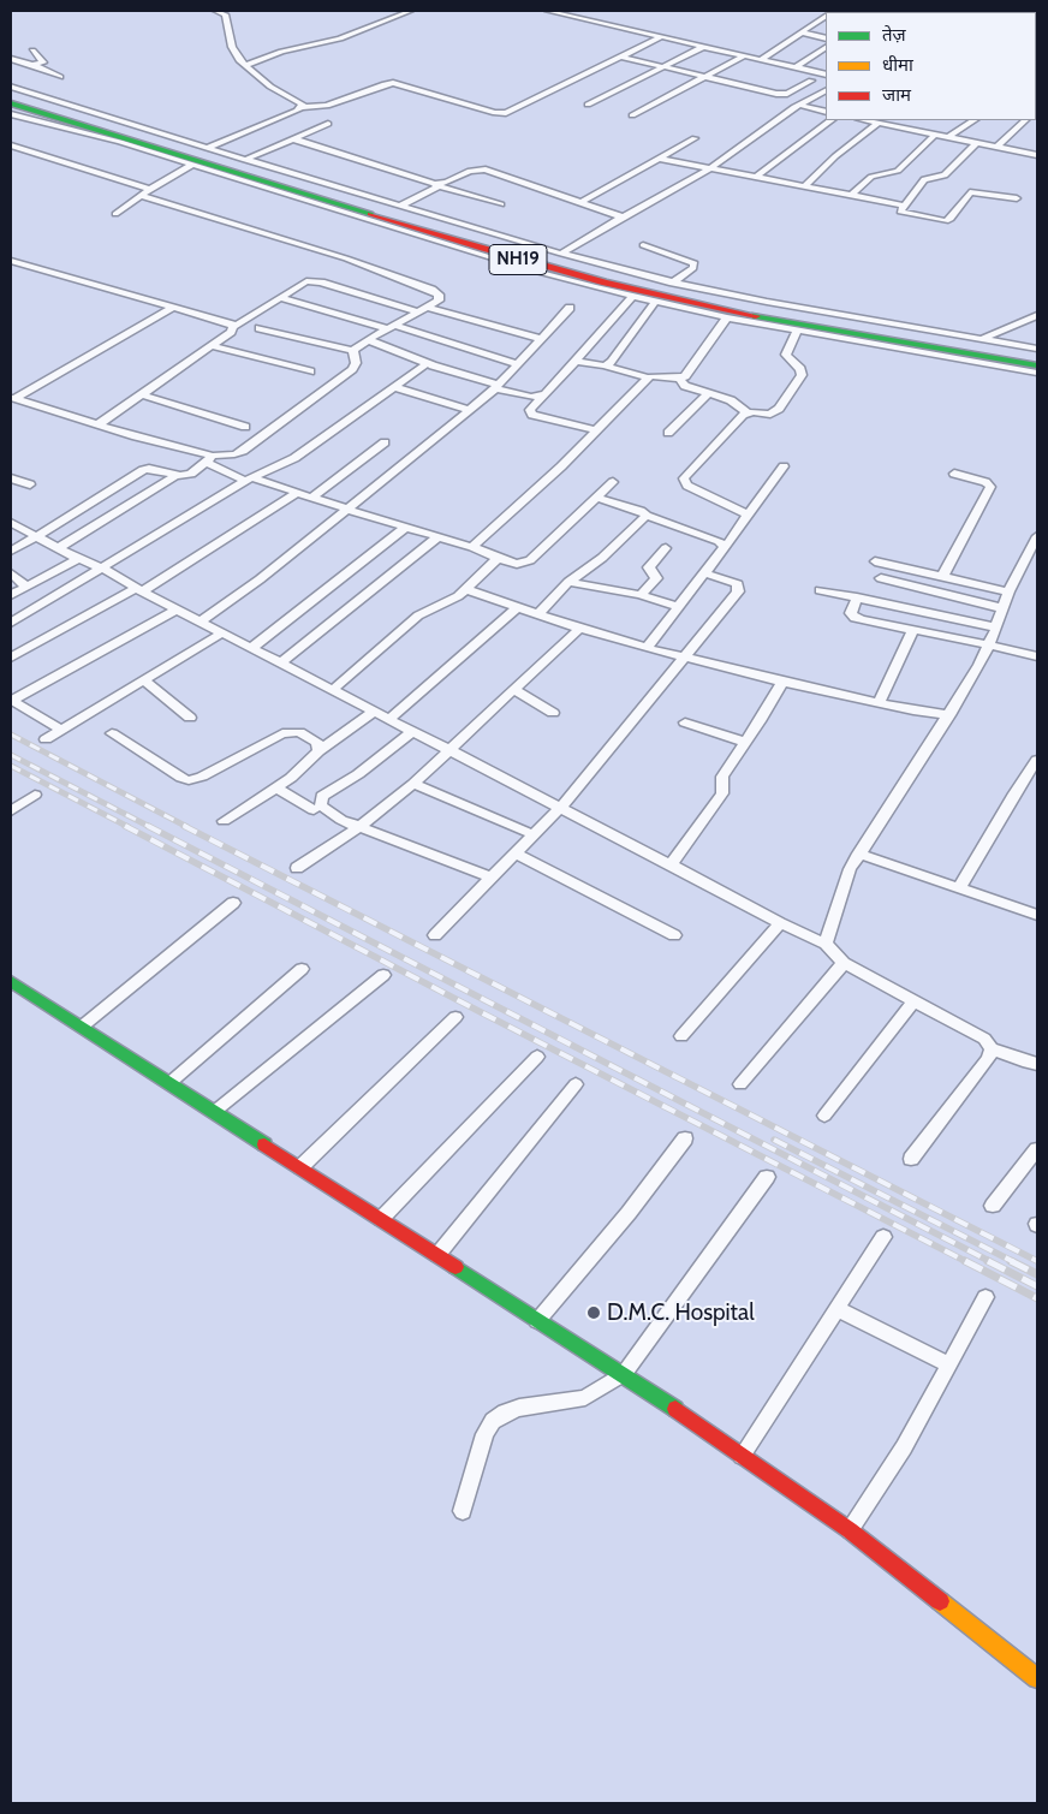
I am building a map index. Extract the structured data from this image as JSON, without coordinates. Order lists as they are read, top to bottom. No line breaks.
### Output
{"streets":{"main road":["NH19"]},"places":["D.M.C. Hospital"],"legend":["तेज़","धीमा","जाम"]}
